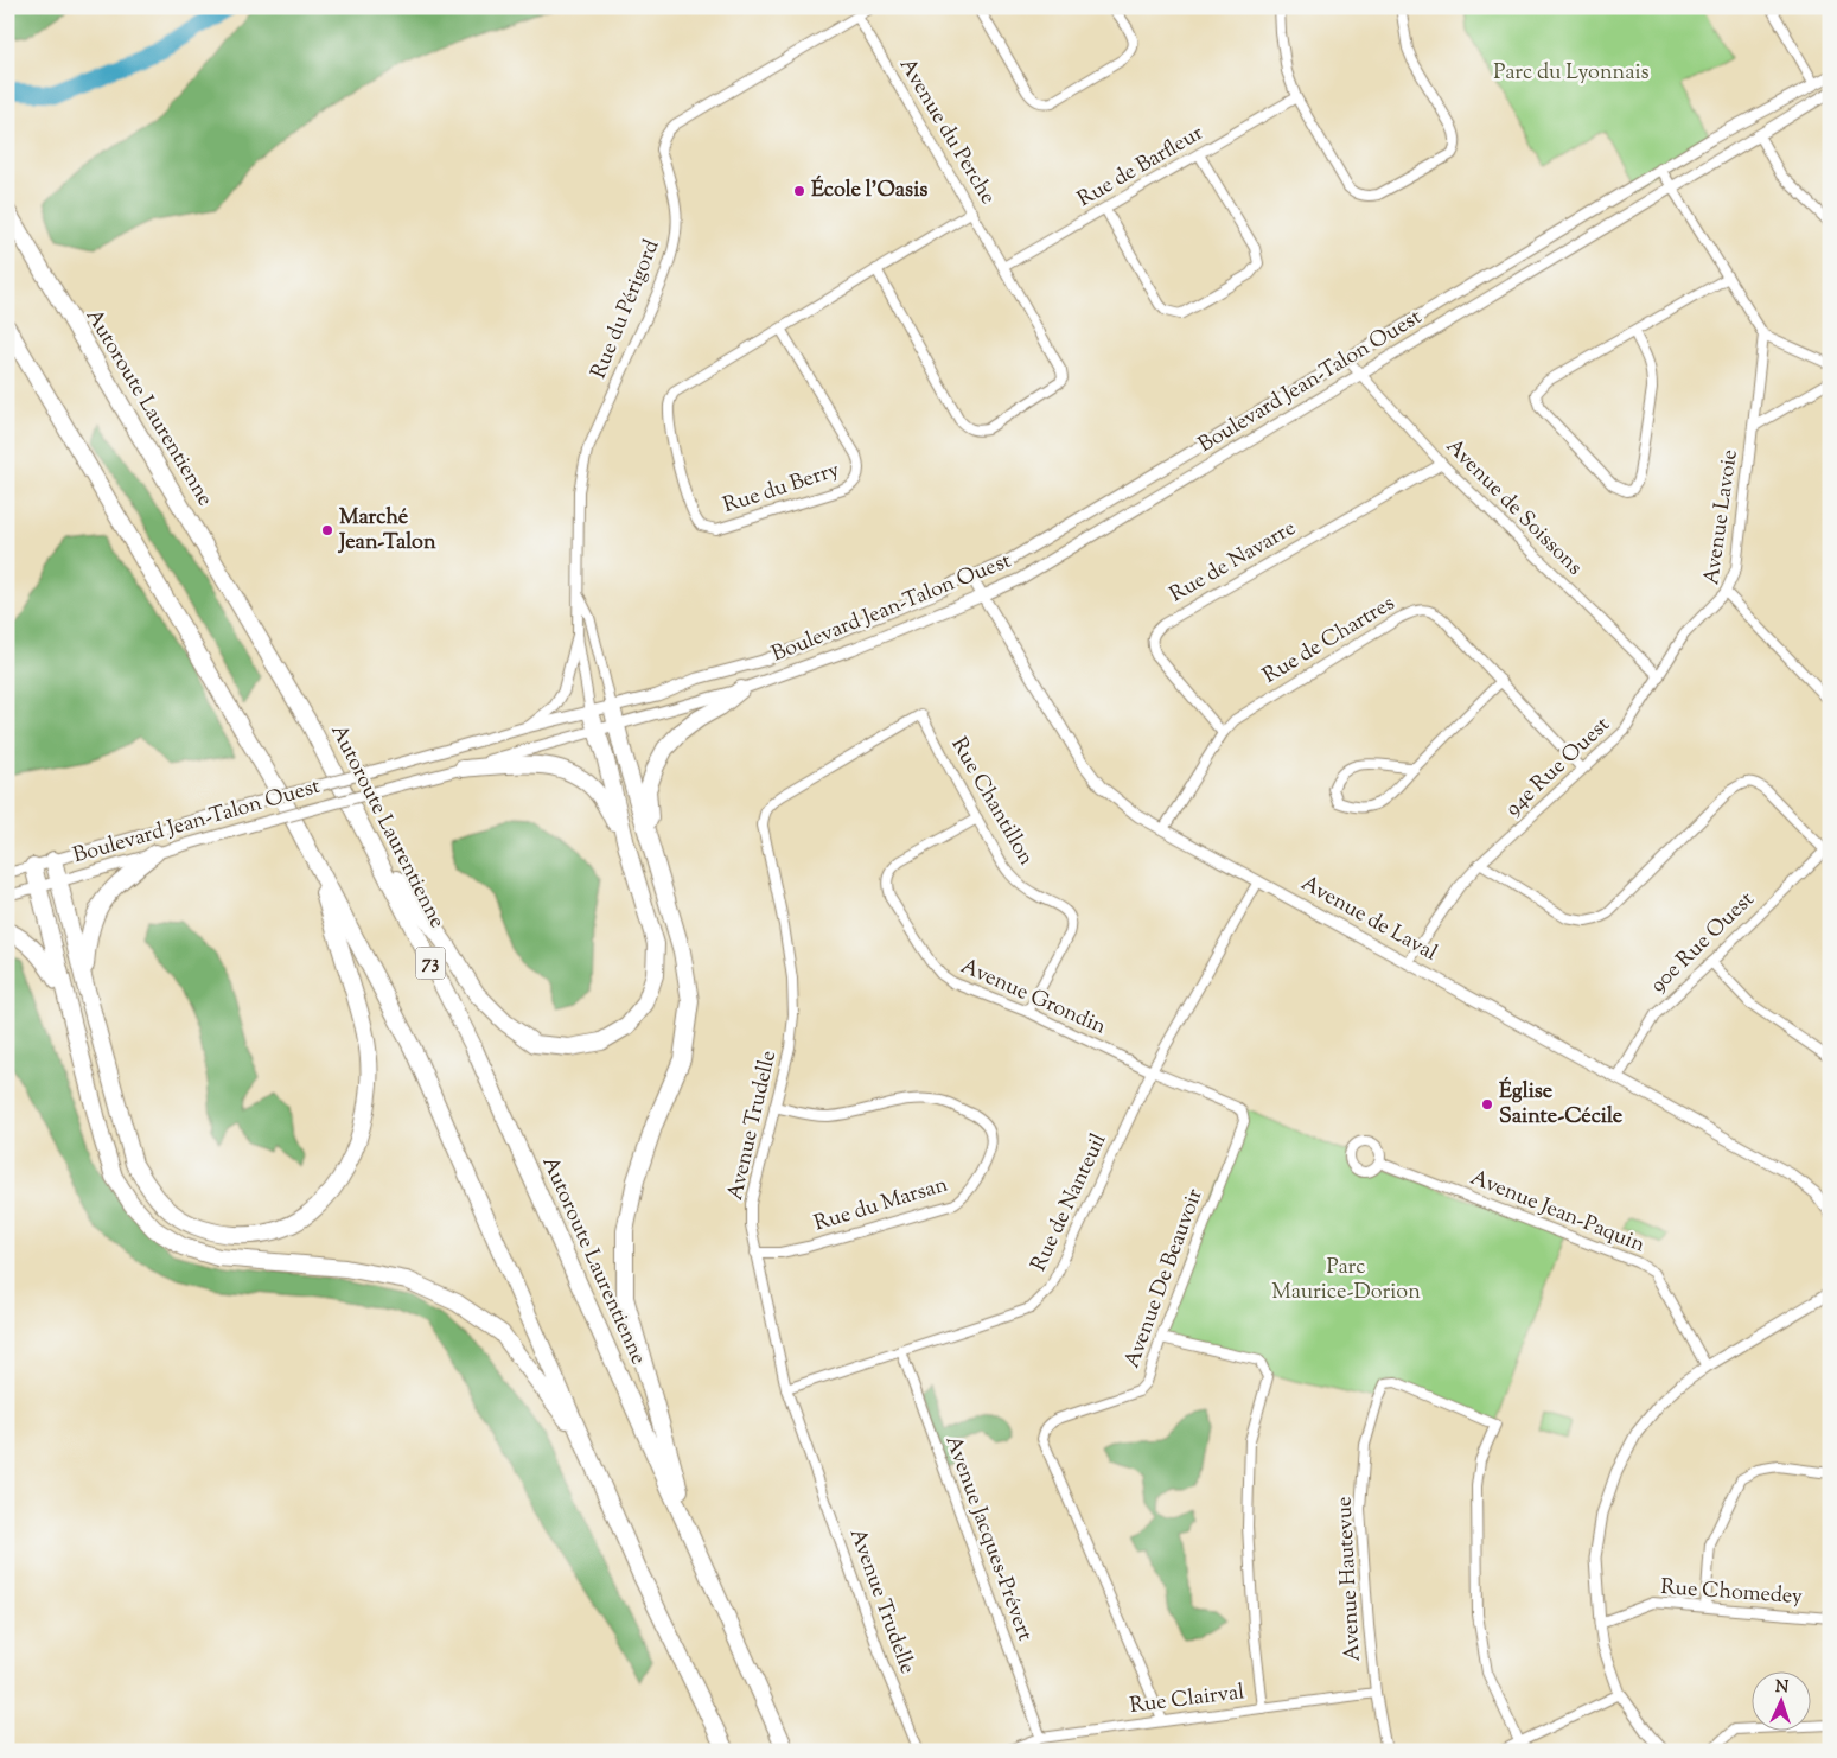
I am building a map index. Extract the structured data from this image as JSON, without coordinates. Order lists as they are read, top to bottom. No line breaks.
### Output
{"streets":{"highway":["Autoroute Laurentienne","73"],"street":["Avenue du Perche","Rue de Barfleur","Rue du Périgord","Boulevard Jean-Talon Ouest","Rue du Berry","Avenue de Soissons","Avenue Lavoie","Rue de Navarre","Rue de Chartres","94e Rue Ouest","Rue Chantillon","Avenue de Laval","90e Rue Ouest","Avenue Grondin","Avenue Trudelle","Rue de Nanteuil","Rue du Marsan","Avenue Jean-Paquin","Avenue De Beauvoir","Avenue Jacques-Prévert","Avenue Hautevue","Rue Chomedey","Rue Clairval"]},"crossings":[["Avenue du Perche","Rue de Barfleur"],["Avenue du Perche","Rue du Périgord"],["Avenue du Perche","Rue du Berry"],["Rue du Périgord","Boulevard Jean-Talon Ouest"],["Boulevard Jean-Talon Ouest","Avenue de Soissons"],["Boulevard Jean-Talon Ouest","Avenue de Laval"],["Avenue de Soissons","Rue de Navarre"],["Avenue de Soissons","94e Rue Ouest"],["Avenue Lavoie","94e Rue Ouest"],["Rue de Navarre","Rue de Chartres"],["Rue de Chartres","94e Rue Ouest"],["Rue de Chartres","Avenue de Laval"],["94e Rue Ouest","Avenue de Laval"],["Rue Chantillon","Avenue Grondin"],["Rue Chantillon","Avenue Trudelle"],["Avenue de Laval","90e Rue Ouest"],["Avenue de Laval","Rue de Nanteuil"],["Avenue Grondin","Rue de Nanteuil"],["Avenue Grondin","Avenue De Beauvoir"],["Avenue Trudelle","Rue de Nanteuil"],["Avenue Trudelle","Rue du Marsan"],["Rue de Nanteuil","Avenue De Beauvoir"],["Rue de Nanteuil","Avenue Jacques-Prévert"],["Avenue De Beauvoir","Rue Clairval"],["Avenue Jacques-Prévert","Rue Clairval"],["Avenue Hautevue","Rue Clairval"]],"parks":["Parc du Lyonnais","Parc Maurice-Dorion"],"places":["École l'Oasis","Marché Jean-Talon","Église Sainte-Cécile"],"north":"top"}
